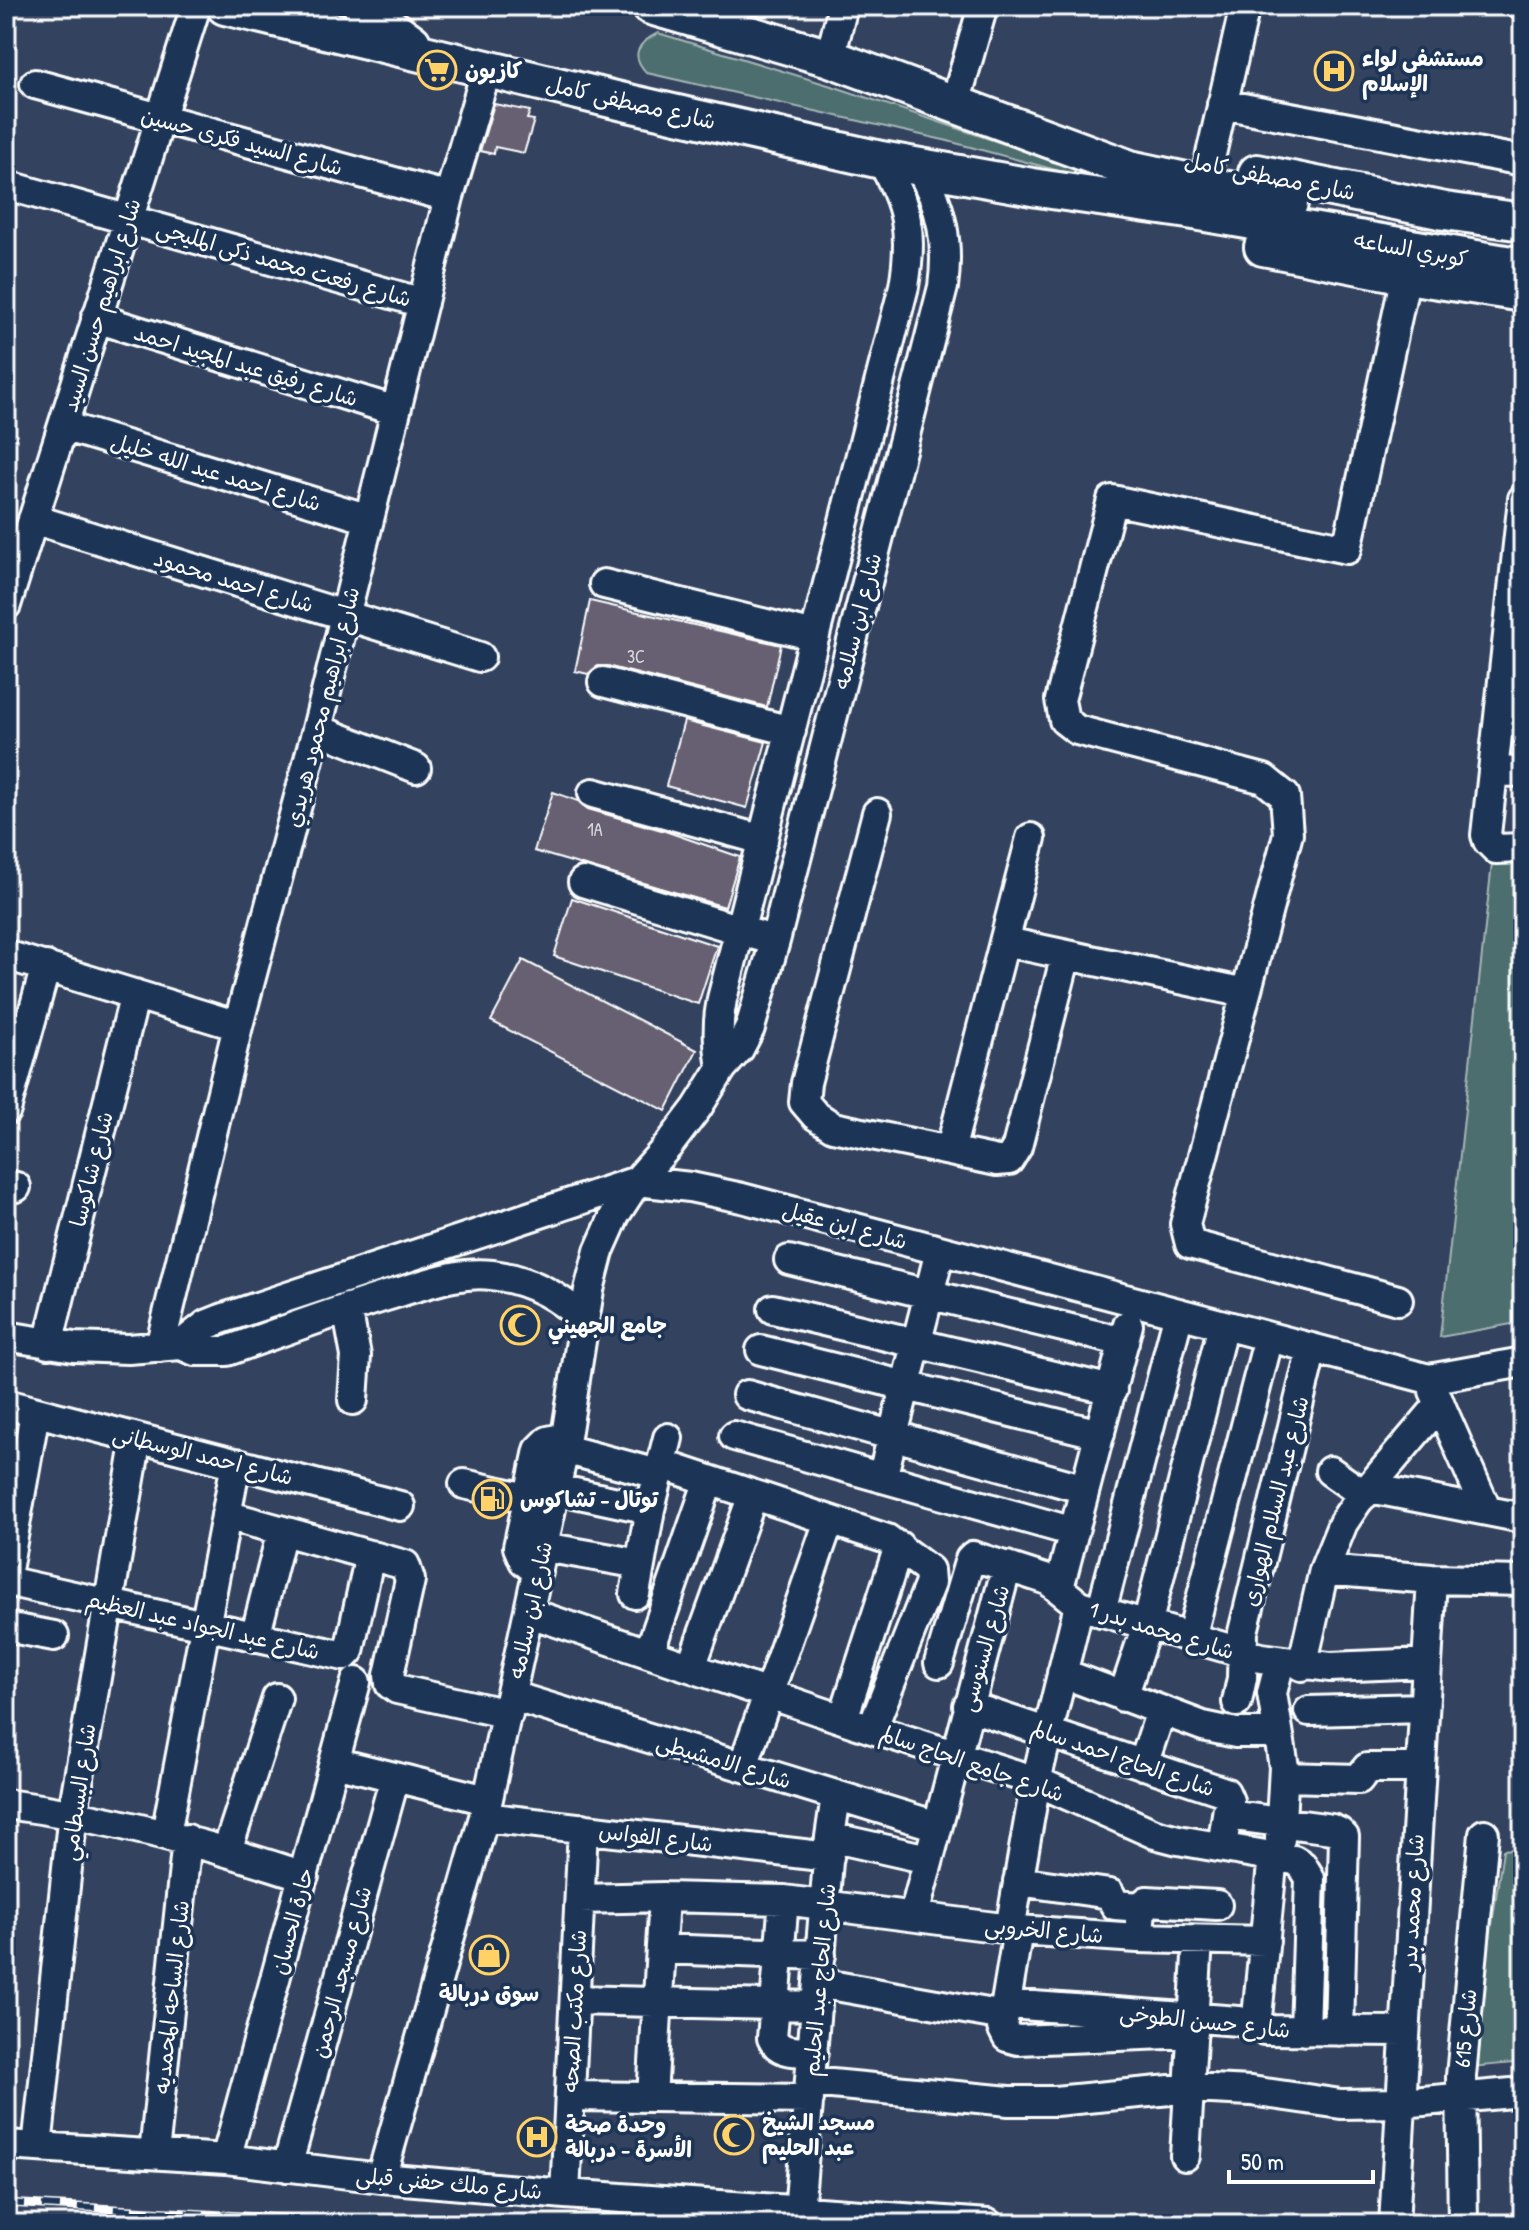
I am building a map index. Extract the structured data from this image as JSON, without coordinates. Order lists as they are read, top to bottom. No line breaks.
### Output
{"streets":{"main road":["شارع مصطفى كامل","كوبري الساعه"],"street":["شارع السيد فكرى حسين","شارع رفعت محمد ذكى المليجى","شارع ابراهيم حسن السيد","شارع رفيق عبد المجيد احمد","شارع احمد عبد الله خليل","شارع احمد محمود","شارع ابن سلامه","شارع ابراهيم محمود هريدي","شارع شاكوسا","شارع ابن عقيل","شارع احمد الوسطانى","شارع عبد السلام الهوارى","شارع عبد الجواد عبد العظيم","شارع محمد بدر 1","شارع السنوسى","شارع الحاج احمد سالم","شارع الامشيطى","شارع جامع الحاج سالم","شارع البسطامي","شارع الفواس","شارع محمد بدر","حارة الحسان","شارع الخروبى","شارع مسجد الرحمن","شارع الحاج عبد الحليم","شارع الساحه المحمديه","شارع مكتب الصحه","شارع حسن الطوخى","شارع 615","شارع ملك حفنى قبلى"]},"crossings":[["شارع مصطفى كامل","كوبري الساعه"],["شارع مصطفى كامل","شارع ابن سلامه"],["شارع مصطفى كامل","شارع ابراهيم محمود هريدي"],["شارع السيد فكرى حسين","شارع ابراهيم حسن السيد"],["شارع السيد فكرى حسين","شارع ابراهيم محمود هريدي"],["شارع رفعت محمد ذكى المليجى","شارع ابراهيم حسن السيد"],["شارع رفعت محمد ذكى المليجى","شارع ابراهيم محمود هريدي"],["شارع ابراهيم حسن السيد","شارع رفيق عبد المجيد احمد"],["شارع ابراهيم حسن السيد","شارع احمد عبد الله خليل"],["شارع ابراهيم حسن السيد","شارع احمد محمود"],["شارع رفيق عبد المجيد احمد","شارع ابراهيم محمود هريدي"],["شارع احمد عبد الله خليل","شارع ابراهيم محمود هريدي"],["شارع احمد محمود","شارع ابراهيم محمود هريدي"],["شارع ابن سلامه","شارع ابن عقيل"],["شارع ابن سلامه","شارع الامشيطى"],["شارع ابن سلامه","شارع جامع الحاج سالم"],["شارع ابن سلامه","شارع الفواس"],["شارع ابن سلامه","شارع ملك حفنى قبلى"],["شارع ابراهيم محمود هريدي","شارع ابن عقيل"],["شارع ابن عقيل","شارع عبد السلام الهوارى"],["شارع احمد الوسطانى","شارع البسطامي"],["شارع احمد الوسطانى","شارع الساحه المحمديه"],["شارع عبد السلام الهوارى","شارع محمد بدر 1"],["شارع عبد الجواد عبد العظيم","شارع الامشيطى"],["شارع عبد الجواد عبد العظيم","شارع البسطامي"],["شارع عبد الجواد عبد العظيم","شارع الساحه المحمديه"],["شارع محمد بدر 1","شارع السنوسى"],["شارع محمد بدر 1","شارع محمد بدر"],["شارع السنوسى","شارع الحاج احمد سالم"],["شارع السنوسى","شارع الامشيطى"],["شارع السنوسى","شارع جامع الحاج سالم"],["شارع السنوسى","شارع الفواس"],["شارع السنوسى","شارع الخروبى"],["شارع الحاج احمد سالم","شارع جامع الحاج سالم"],["شارع الامشيطى","شارع الحاج عبد الحليم"],["شارع جامع الحاج سالم","شارع حسن الطوخى"],["شارع البسطامي","شارع ملك حفنى قبلى"],["شارع الفواس","حارة الحسان"],["شارع الفواس","شارع مسجد الرحمن"],["شارع الفواس","شارع الحاج عبد الحليم"],["شارع الفواس","شارع مكتب الصحه"],["شارع محمد بدر","شارع حسن الطوخى"],["حارة الحسان","شارع ملك حفنى قبلى"],["شارع الخروبى","شارع الحاج عبد الحليم"],["شارع الخروبى","شارع مكتب الصحه"],["شارع مسجد الرحمن","شارع ملك حفنى قبلى"],["شارع الحاج عبد الحليم","شارع ملك حفنى قبلى"],["شارع الساحه المحمديه","شارع ملك حفنى قبلى"],["شارع مكتب الصحه","شارع ملك حفنى قبلى"]],"places":{"supermarket":["كازيون"],"hospital":["مستشفى لواء الإسلام","وحدة صحة الأسرة - دربالة"],"mosque":["جامع الجهيني","مسجد الشيخ عبد الحليم"],"fuel station":["توتال - تشاكوس"],"shop":["سوق دربالة"]},"house_numbers":["3C","1A"],"scale_bar":"50 m"}
